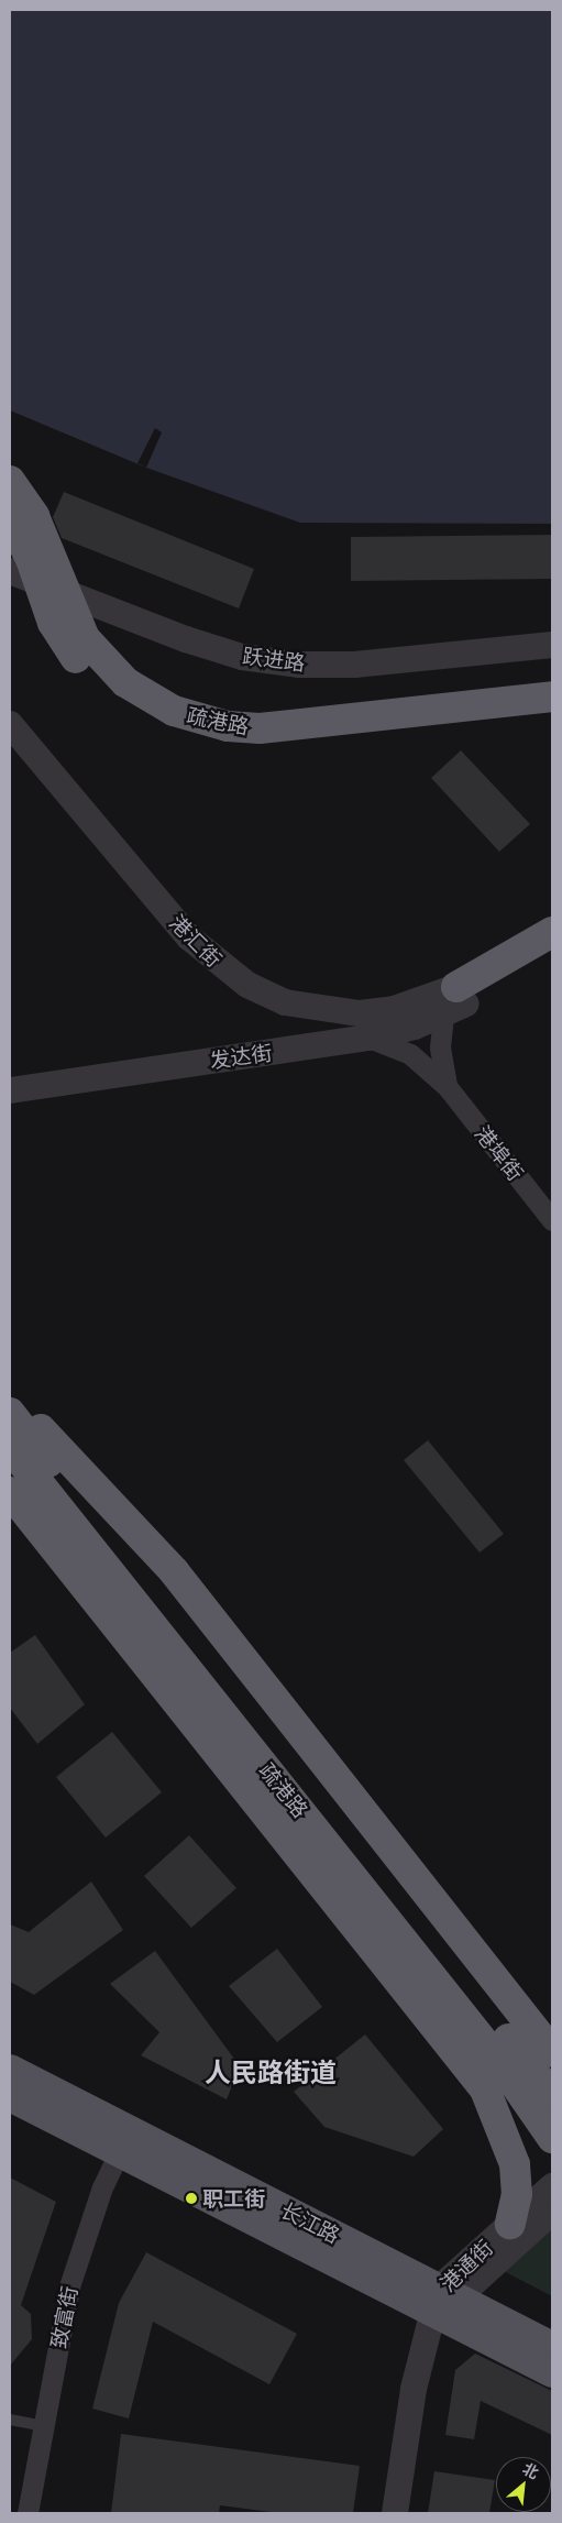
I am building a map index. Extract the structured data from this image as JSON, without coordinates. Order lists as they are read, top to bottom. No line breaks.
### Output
{"streets":{"highway":["疏港路"],"main road":["长江路"],"street":["跃进路","港汇街","发达街","港埠街","港通街","致富街"]},"crossings":[["港汇街","发达街"],["发达街","港埠街"],["长江路","港通街"],["长江路","致富街"]],"districts":["人民路街道"],"places":["职工街"],"north":"top right"}
